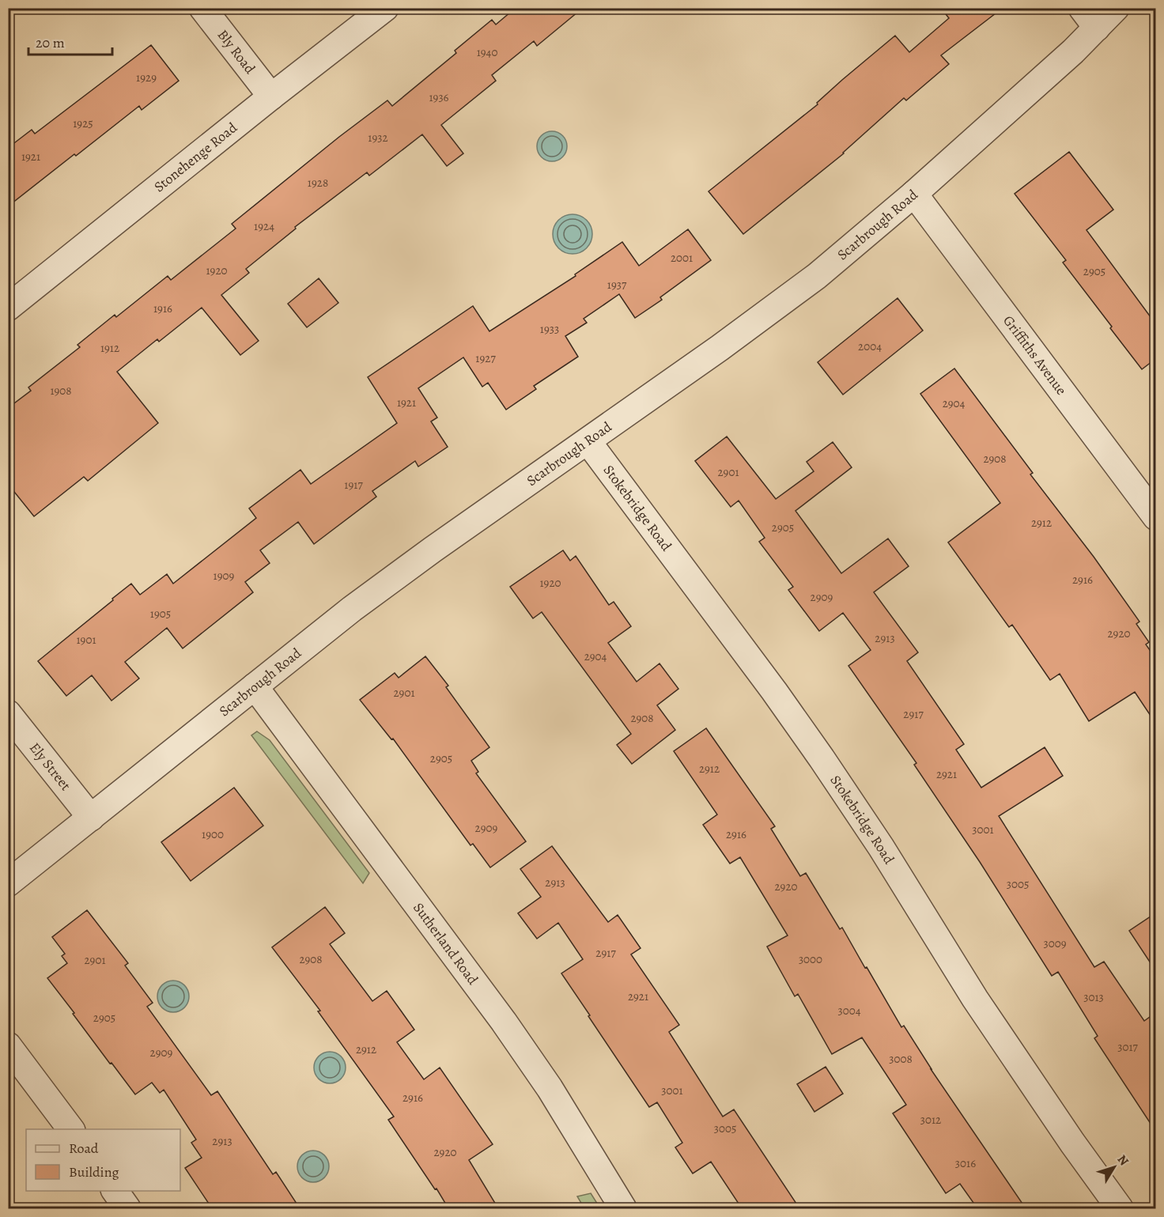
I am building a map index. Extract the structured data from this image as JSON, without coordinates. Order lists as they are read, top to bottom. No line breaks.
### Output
{"streets":{"street":["Bly Road","Stonehenge Road","Scarbrough Road","Griffiths Avenue","Stokebridge Road","Ely Street","Sutherland Road"]},"crossings":[["Bly Road","Stonehenge Road"],["Scarbrough Road","Griffiths Avenue"],["Scarbrough Road","Stokebridge Road"],["Scarbrough Road","Ely Street"],["Scarbrough Road","Sutherland Road"]],"house_numbers":["1940","1929","1936","1925","1932","1921","1928","1924","2001","1920","2905","1937","1916","1933","2004","1912","1927","1908","1921","2904","2908","2901","1917","2912","2905","1909","2916","1920","2909","1905","2920","2913","1901","2904","2901","2917","2908","2905","2912","2921","2909","3001","1900","2916","2913","3005","2920","3009","2917","2908","3000","2901","2921","3013","3004","2905","3017","2912","2909","3008","3001","2916","3012","3005","2913","2920","3016"],"legend":["Road","Building"],"scale_bar":"20 m","north":"top right"}
